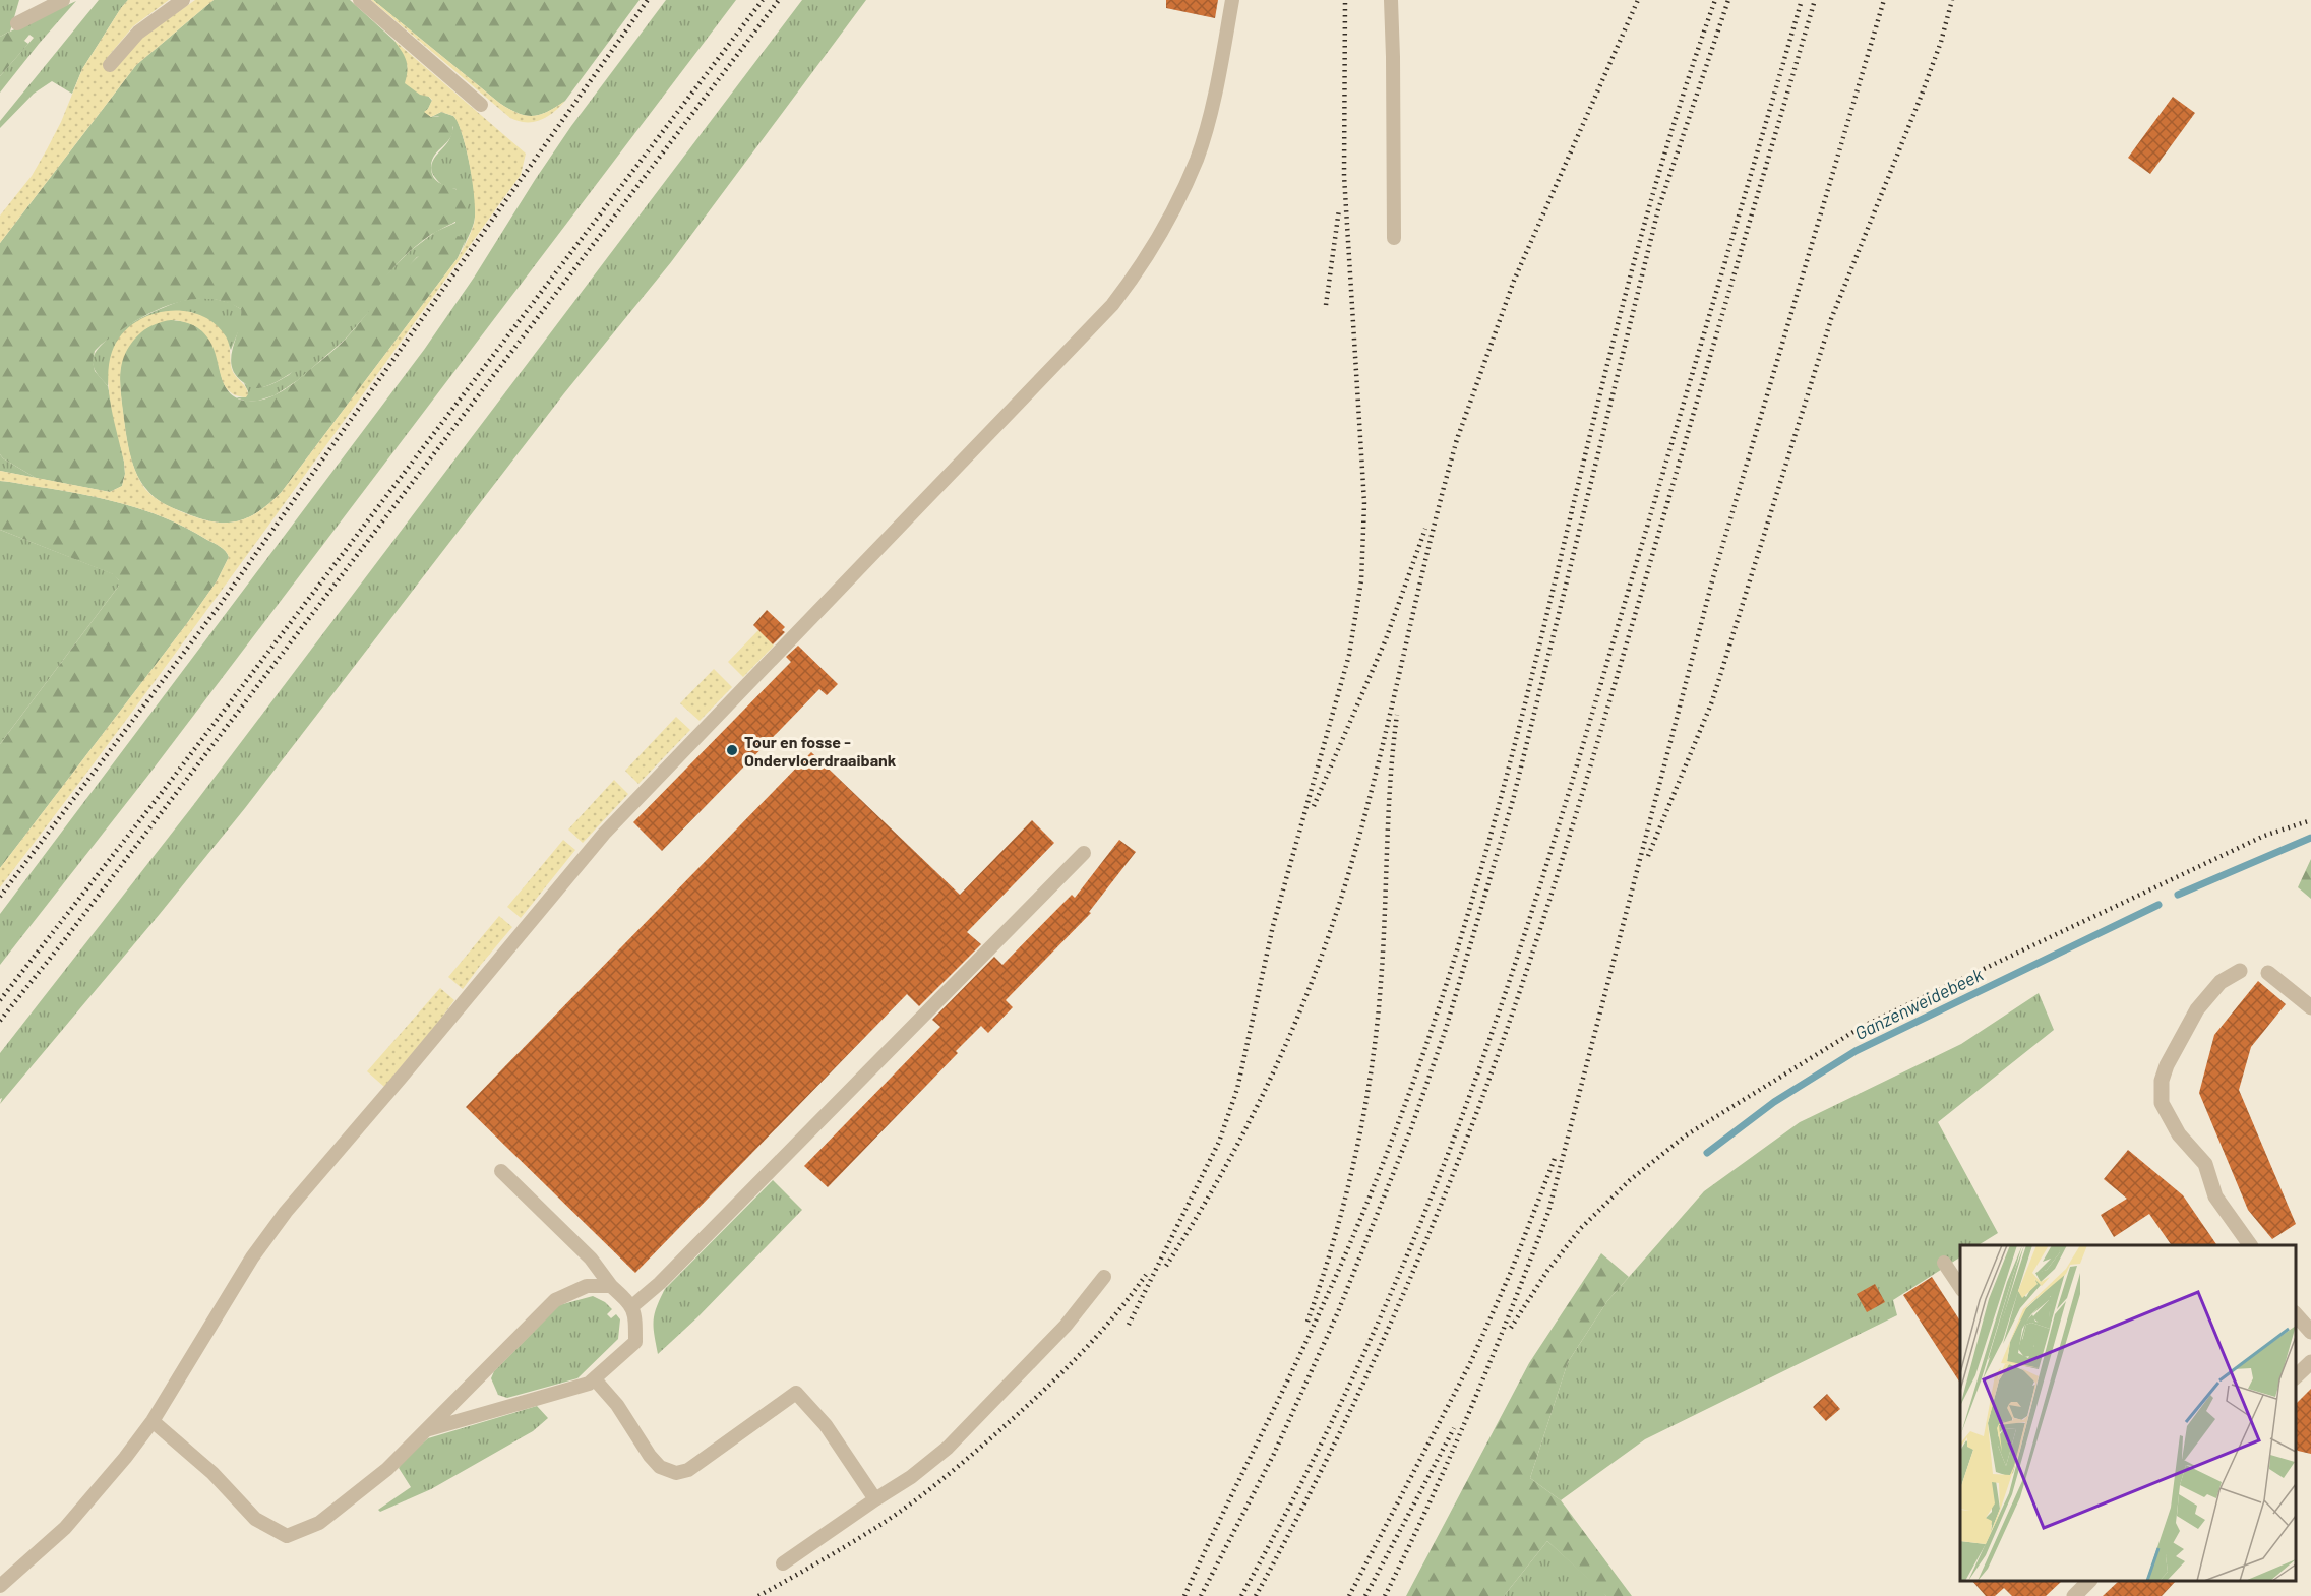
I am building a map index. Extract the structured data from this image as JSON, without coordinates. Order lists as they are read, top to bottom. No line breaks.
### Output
{"water":["Ganzenweidebeek"],"places":["Tour en fosse - Ondervloerdraaibank"]}
